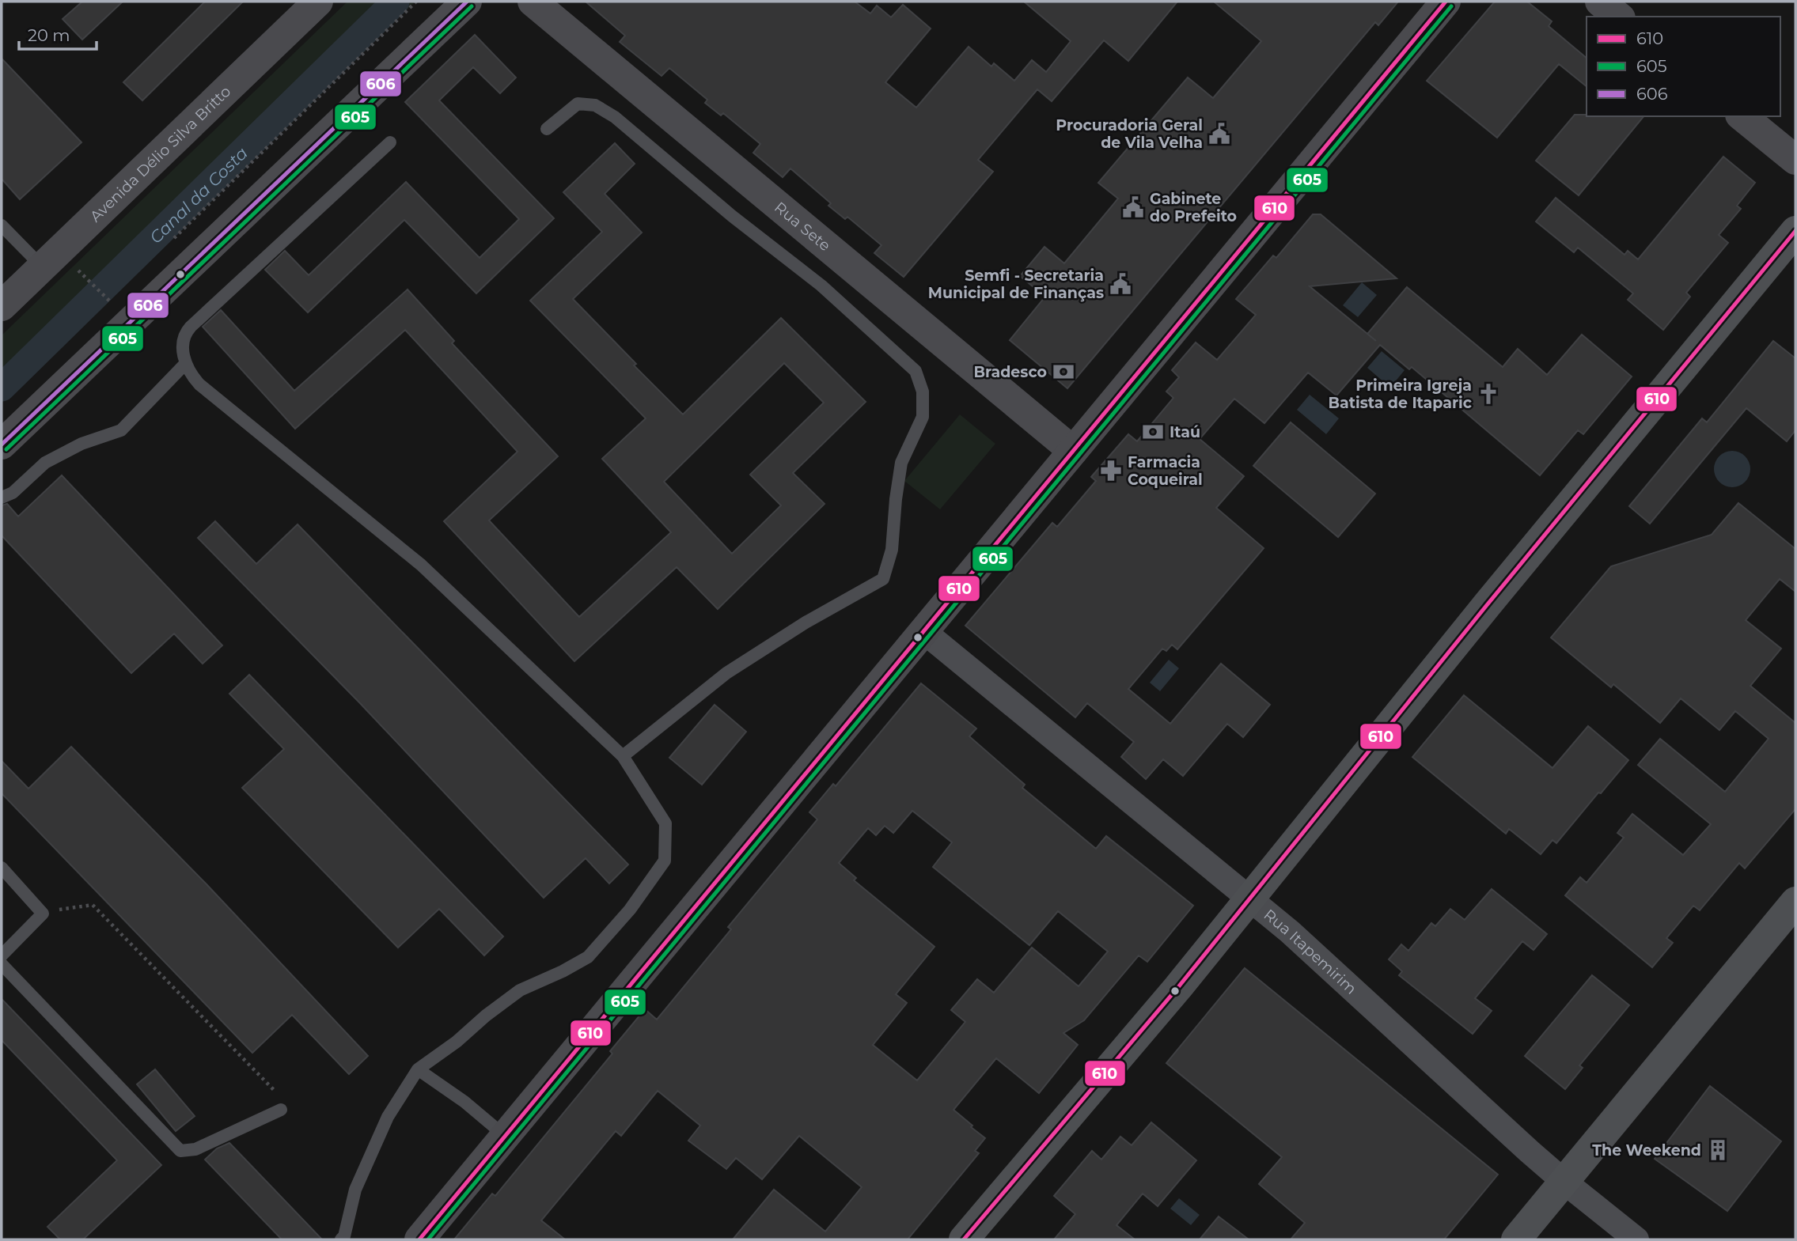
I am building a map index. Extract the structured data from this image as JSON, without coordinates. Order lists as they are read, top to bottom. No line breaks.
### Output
{"streets":{"street":["Avenida Délio Silva Britto","Rua Sete","Rua Itapemirim"]},"water":["Canal da Costa"],"places":{"public building":["Procuradoria Geral de Vila Velha","Gabinete do Prefeito","Semfi - Secretaria Municipal de Finanças"],"bank":["Bradesco","Itaú"],"church":["Primeira Igreja Batista de Itaparic"],"pharmacy":["Farmacia Coqueiral"],"building":["The Weekend"]},"lines":["transit line 610","transit line 606","transit line 605"],"legend":["610","605","606"],"scale_bar":"20 m"}
